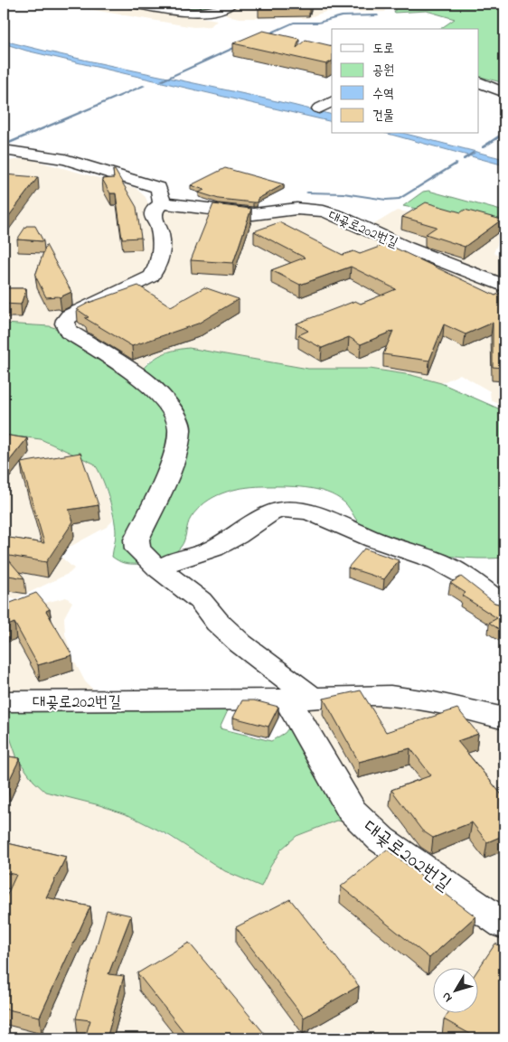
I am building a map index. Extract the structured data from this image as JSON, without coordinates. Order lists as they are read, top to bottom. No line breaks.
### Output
{"streets":{"street":["대곶로202번길"]},"legend":["도로","공원","수역","건물"],"north":"bottom left"}
